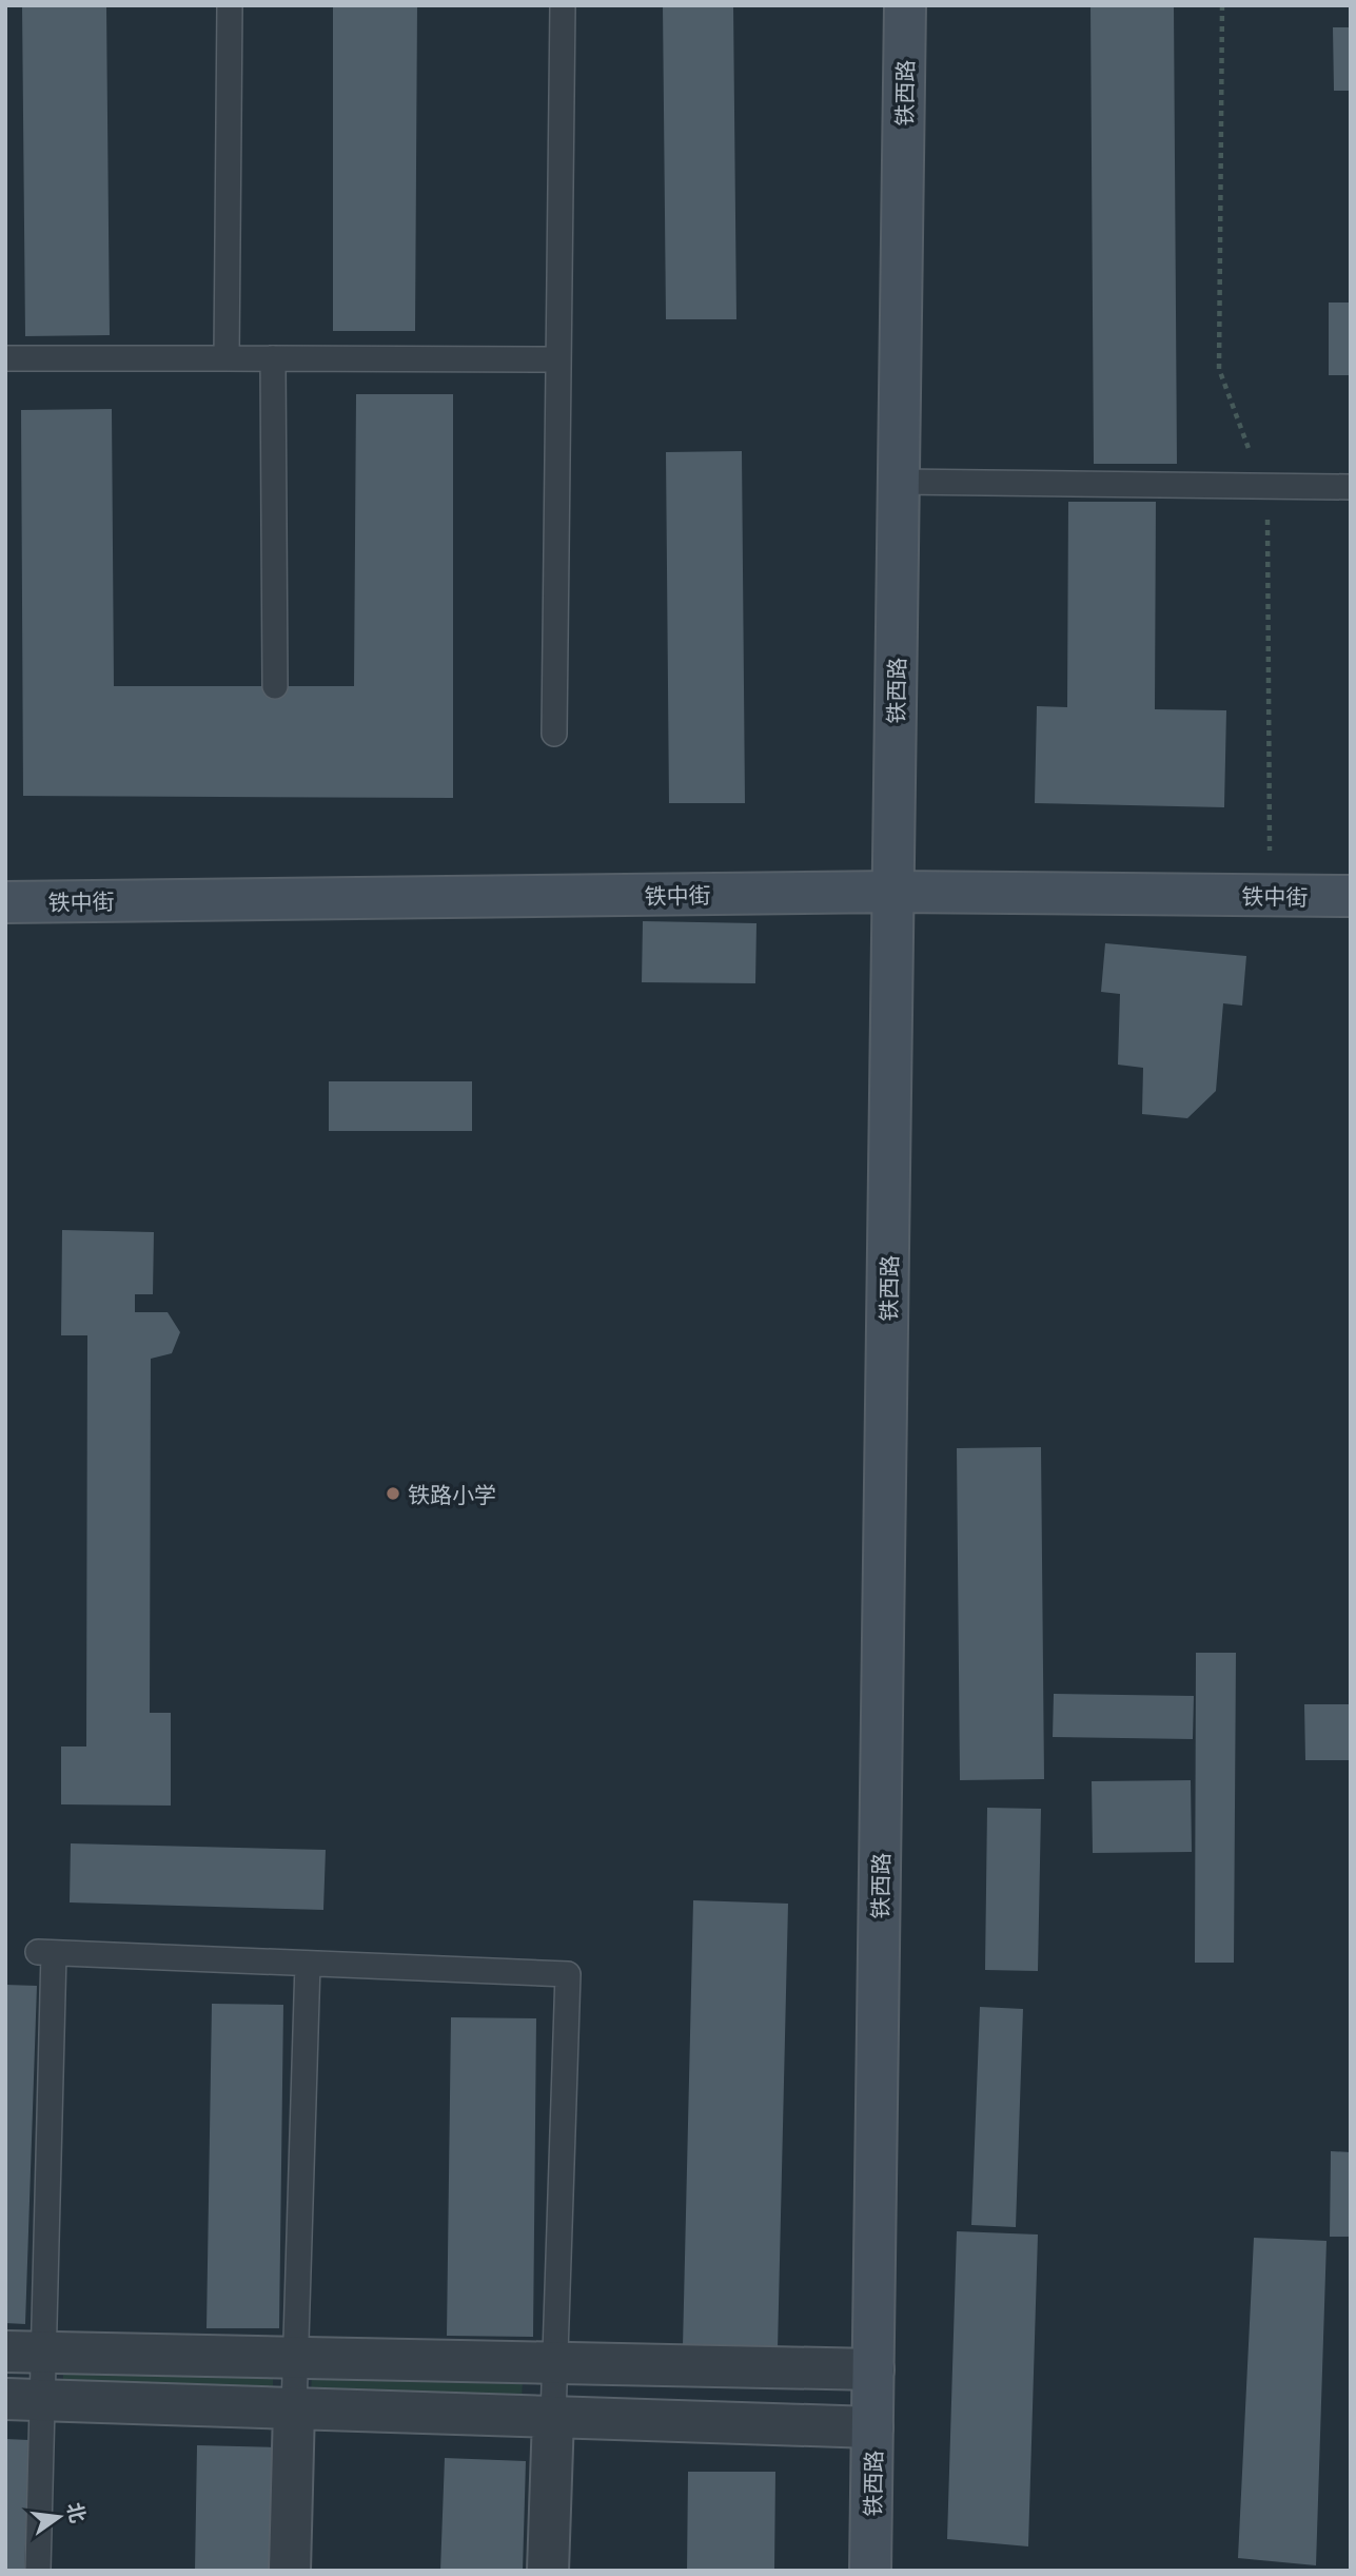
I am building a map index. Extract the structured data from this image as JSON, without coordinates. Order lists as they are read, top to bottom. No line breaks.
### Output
{"streets":{"street":["铁西路","铁中街"]},"crossings":[["铁西路","铁中街"]],"places":["铁路小学"],"north":"right"}
